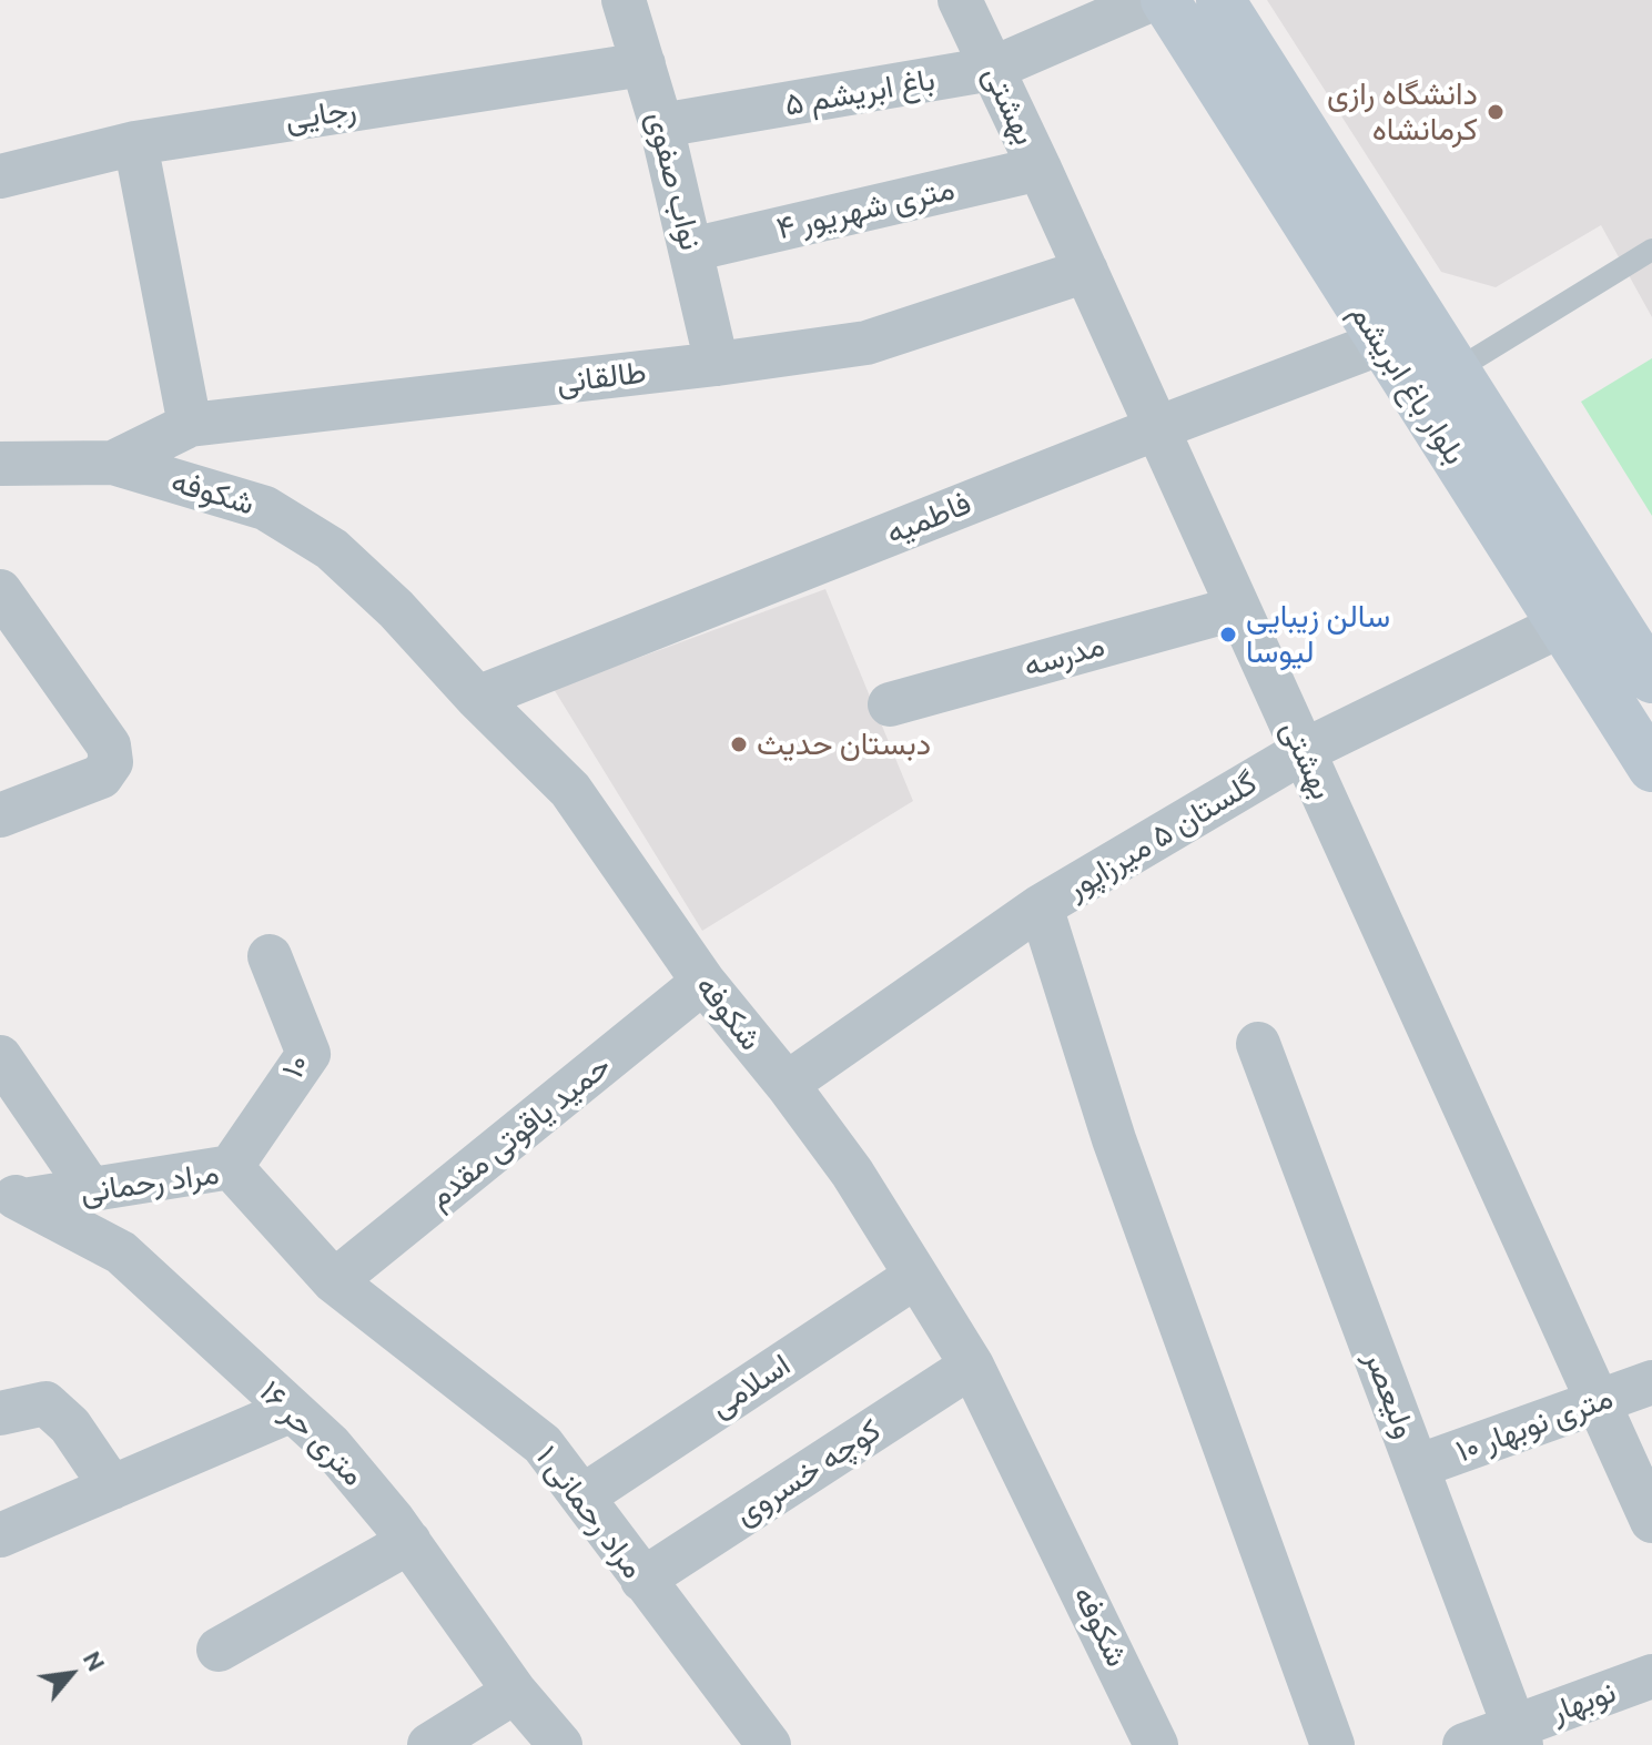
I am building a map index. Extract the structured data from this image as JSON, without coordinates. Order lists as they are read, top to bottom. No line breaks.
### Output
{"streets":{"main road":["بلوار باغ ابریشم"],"street":["باغ ابریشم ۵","بهشتی","رجایی","نواب صفوی","۴ متری شهریور","طالقانی","شکوفه","فاطمیه","مدرسه","گلستان ۵ میرزاپور","۱۰","حمید یاقوتی مقدم","مراد رحمانی","اسلامی","ولیعصر","۱۰ متری نوبهار","۱۶ متری حر","کوچه خسروی","مراد رحمانی ۱","نوبهار"]},"crossings":[["باغ ابریشم ۵","بهشتی"],["باغ ابریشم ۵","نواب صفوی"],["بهشتی","۴ متری شهریور"],["بهشتی","طالقانی"],["بهشتی","فاطمیه"],["بهشتی","مدرسه"],["بهشتی","گلستان ۵ میرزاپور"],["بهشتی","۱۰ متری نوبهار"],["رجایی","نواب صفوی"],["نواب صفوی","۴ متری شهریور"],["نواب صفوی","طالقانی"],["طالقانی","شکوفه"],["بلوار باغ ابریشم","فاطمیه"],["بلوار باغ ابریشم","گلستان ۵ میرزاپور"],["شکوفه","فاطمیه"],["شکوفه","گلستان ۵ میرزاپور"],["شکوفه","حمید یاقوتی مقدم"],["شکوفه","اسلامی"],["شکوفه","کوچه خسروی"],["۱۰","مراد رحمانی"],["حمید یاقوتی مقدم","مراد رحمانی"],["حمید یاقوتی مقدم","مراد رحمانی ۱"],["مراد رحمانی","۱۶ متری حر"],["مراد رحمانی","مراد رحمانی ۱"],["اسلامی","مراد رحمانی ۱"],["ولیعصر","۱۰ متری نوبهار"],["ولیعصر","نوبهار"],["کوچه خسروی","مراد رحمانی ۱"]],"places":["دانشگاه رازی کرمانشاه","سالن زیبایی لیوسا","دبستان حدیث"],"north":"top right"}
